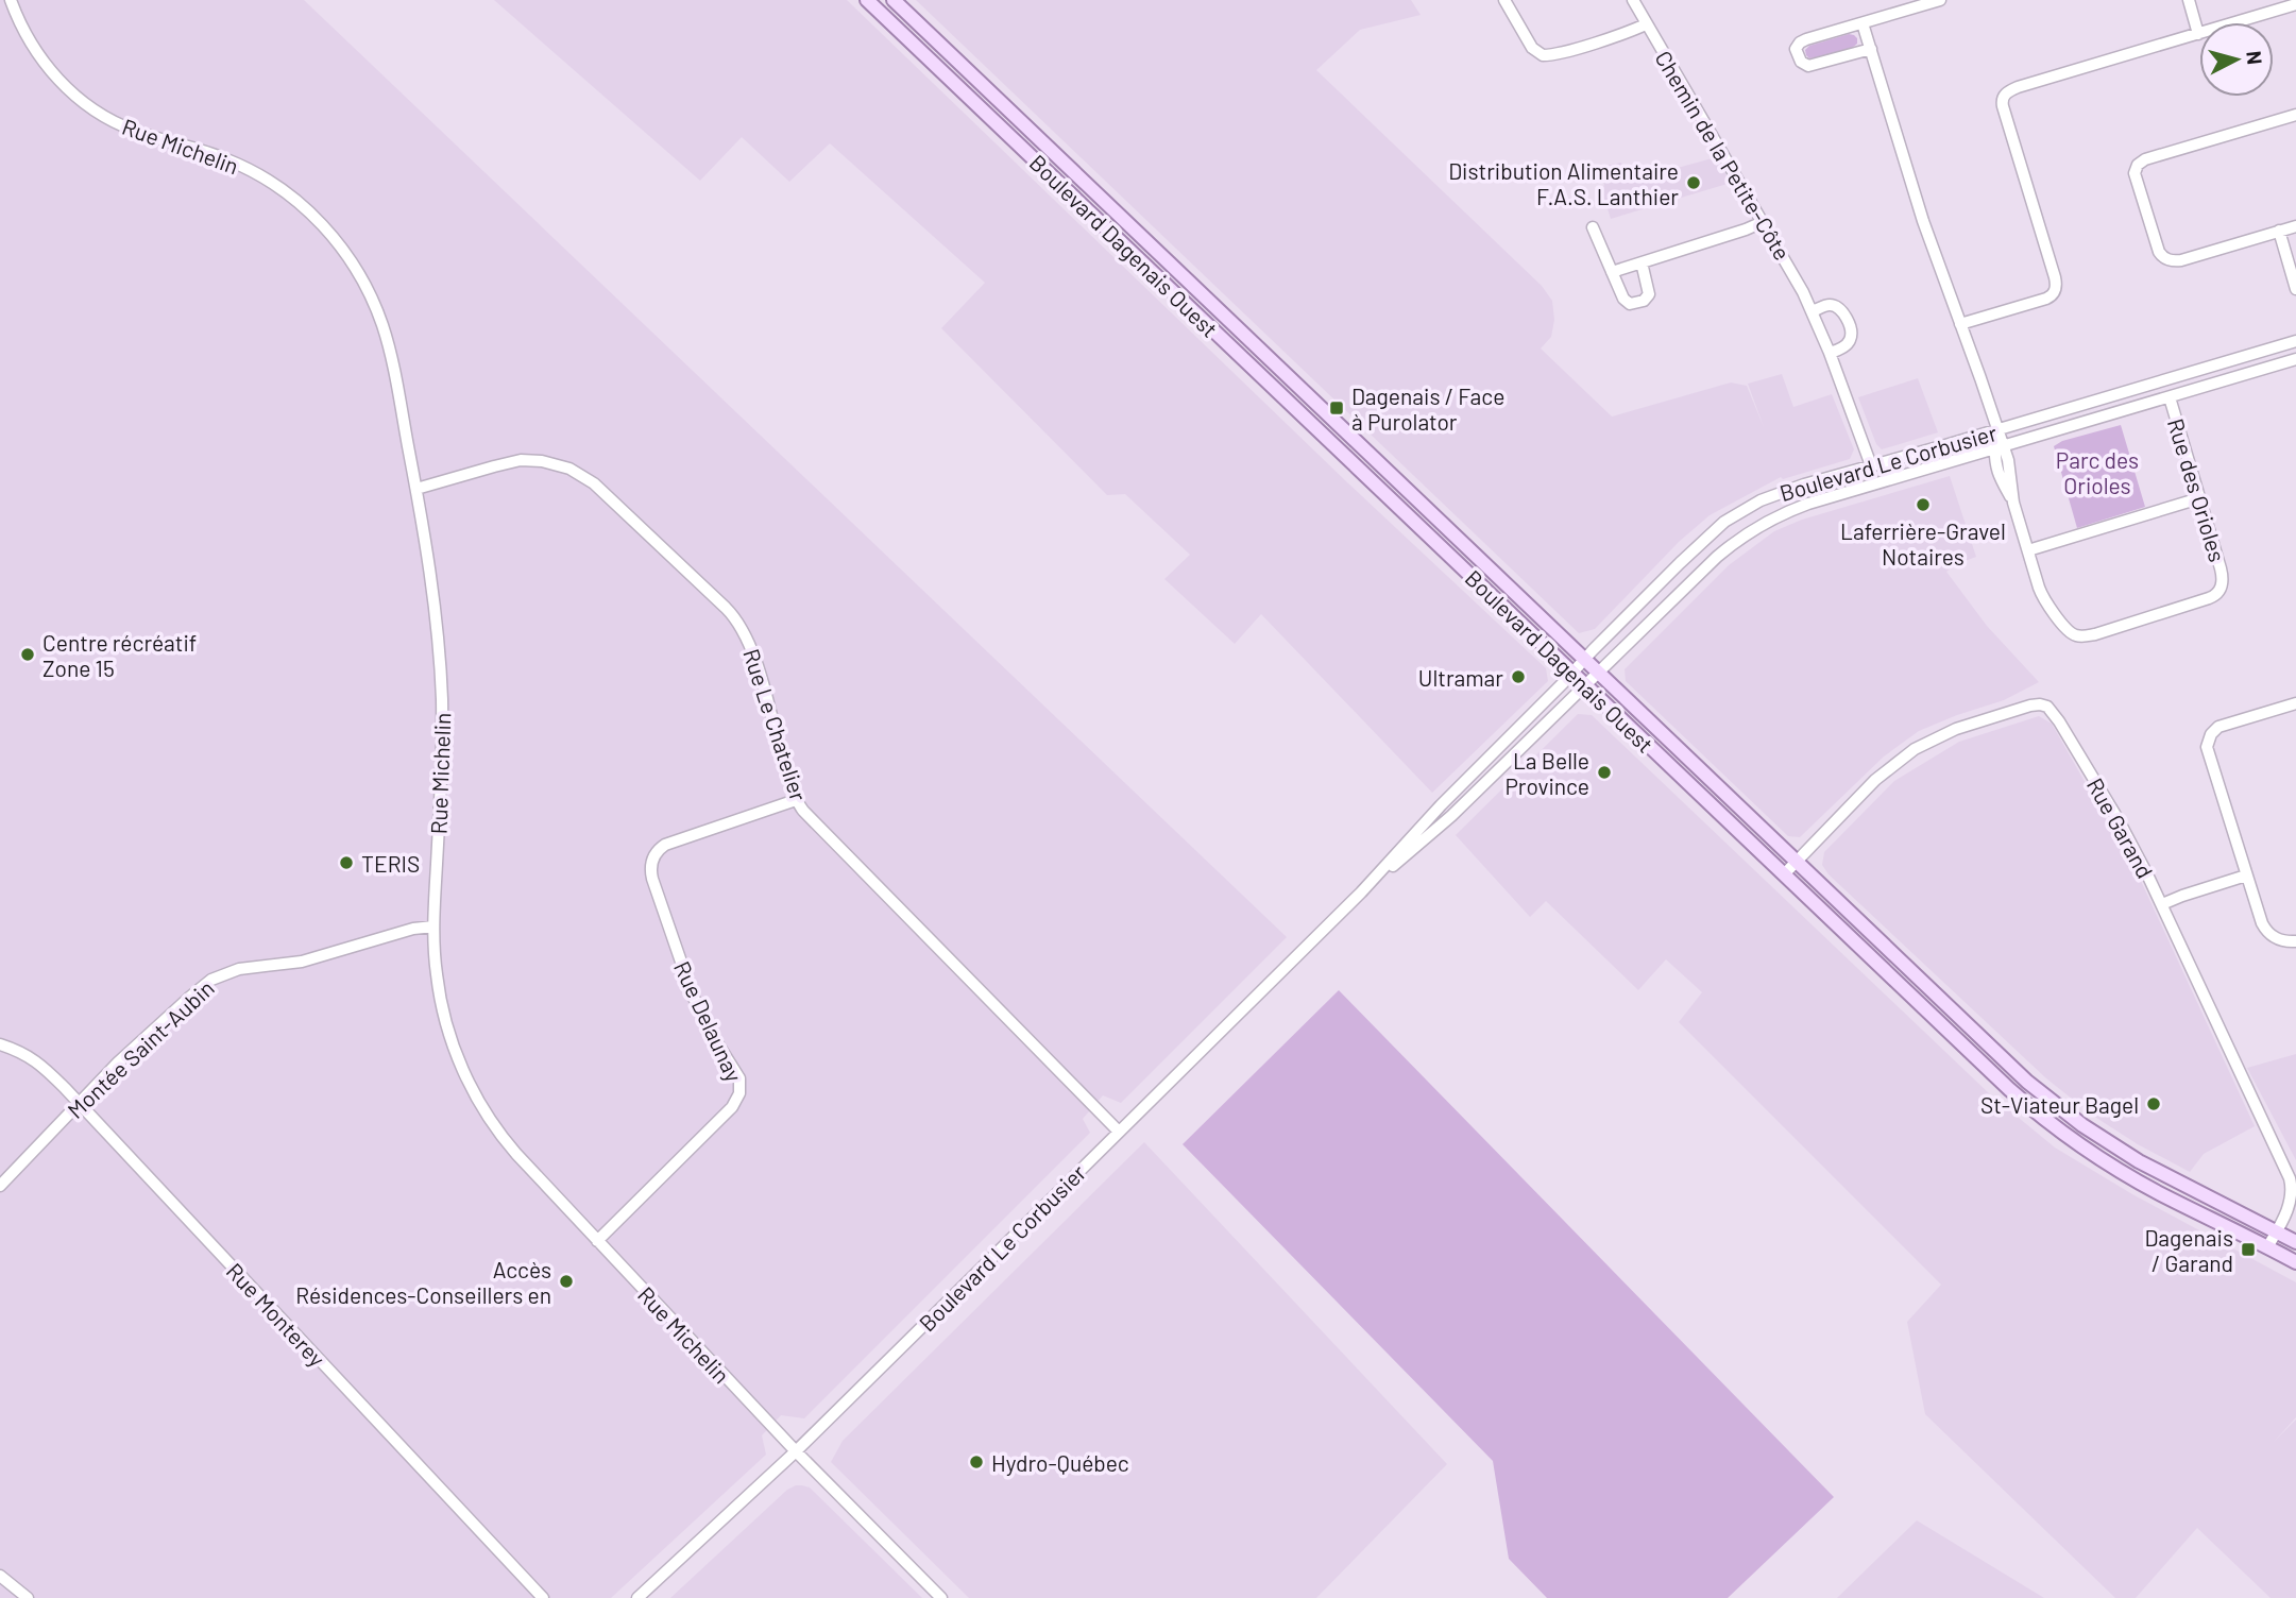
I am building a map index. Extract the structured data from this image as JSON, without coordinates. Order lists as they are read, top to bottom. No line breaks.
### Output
{"streets":{"main road":["Boulevard Dagenais Ouest"],"street":["Rue Michelin","Chemin de la Petite-Côte","Boulevard Le Corbusier","Rue des Orioles","Rue Le Chatelier","Rue Garand","Rue Delaunay","Montée Saint-Aubin","Rue Monterey"]},"crossings":[["Rue Michelin","Boulevard Le Corbusier"],["Rue Michelin","Rue Le Chatelier"],["Rue Michelin","Rue Delaunay"],["Rue Michelin","Montée Saint-Aubin"],["Chemin de la Petite-Côte","Boulevard Le Corbusier"],["Boulevard Dagenais Ouest","Boulevard Le Corbusier"],["Boulevard Dagenais Ouest","Rue Garand"],["Boulevard Le Corbusier","Rue des Orioles"],["Boulevard Le Corbusier","Rue Le Chatelier"],["Rue Le Chatelier","Rue Delaunay"],["Montée Saint-Aubin","Rue Monterey"]],"parks":["Parc des Orioles"],"places":{"other":["Distribution Alimentaire F.A.S. Lanthier","Laferrière-Gravel Notaires","Centre récréatif Zone 15","Ultramar","La Belle Province","TERIS","St-Viateur Bagel","Accès Résidences-Conseillers en","Hydro-Québec"],"transit":["Dagenais / Face à Purolator","Dagenais / Garand"]},"north":"right"}
